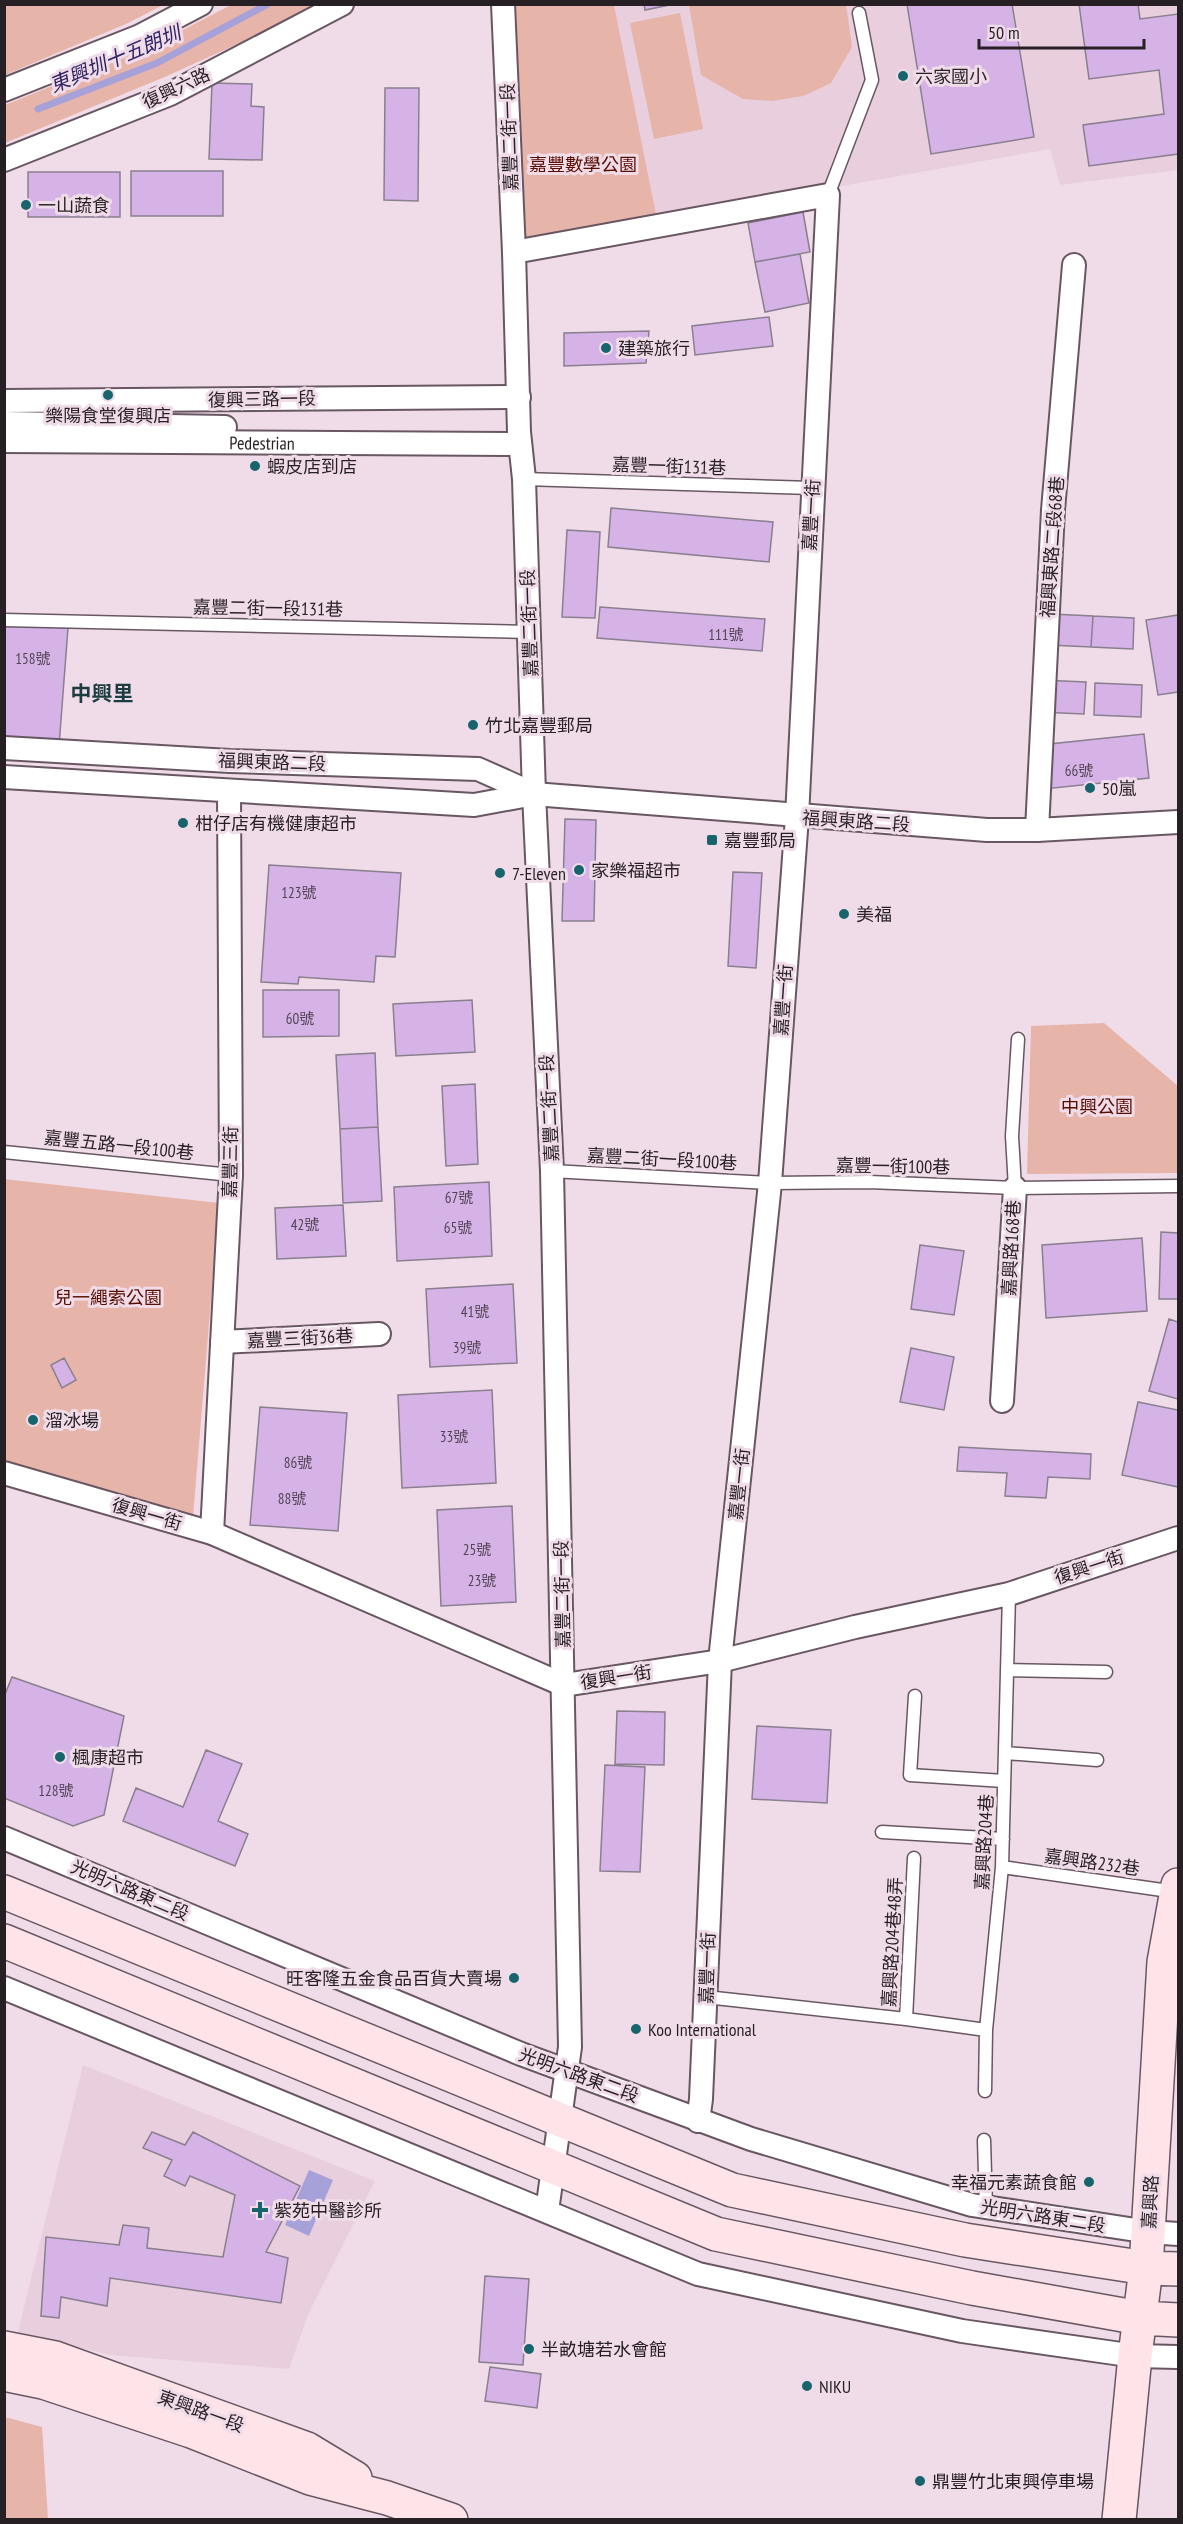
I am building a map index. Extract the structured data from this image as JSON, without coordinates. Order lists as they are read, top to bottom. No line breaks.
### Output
{"streets":{"main road":["光明六路東二段","嘉興路","東興路一段"],"street":["復興六路","嘉豐二街一段","復興三路一段","Pedestrian","嘉豐一街","福興東路二段68巷","福興東路二段","嘉豐三街","嘉興路168巷","嘉豐三街36巷","復興一街"],"lane":["嘉豐一街131巷","嘉豐二街一段131巷","嘉豐五路一段100巷","嘉豐二街一段100巷","嘉豐一街100巷","嘉興路204巷","嘉興路232巷","嘉興路204巷48弄"]},"crossings":[["嘉豐二街一段","復興三路一段"],["嘉豐二街一段","Pedestrian"],["嘉豐二街一段","嘉豐一街131巷"],["嘉豐二街一段","嘉豐二街一段131巷"],["嘉豐二街一段","福興東路二段"],["嘉豐二街一段","嘉豐二街一段100巷"],["嘉豐二街一段","復興一街"],["嘉豐二街一段","光明六路東二段"],["復興三路一段","Pedestrian"],["嘉豐一街131巷","嘉豐一街"],["嘉豐一街","福興東路二段"],["嘉豐一街","嘉豐二街一段100巷"],["嘉豐一街","嘉豐一街100巷"],["嘉豐一街","復興一街"],["嘉豐一街","光明六路東二段"],["福興東路二段68巷","福興東路二段"],["福興東路二段","嘉豐三街"],["嘉豐五路一段100巷","嘉豐三街"],["嘉豐二街一段100巷","嘉豐一街100巷"],["嘉豐三街","嘉豐三街36巷"],["嘉豐三街","復興一街"],["嘉豐一街100巷","嘉興路168巷"],["復興一街","嘉興路204巷"],["嘉興路204巷","嘉興路232巷"],["嘉興路204巷","嘉興路204巷48弄"],["嘉興路232巷","嘉興路"],["光明六路東二段","嘉興路"]],"districts":["中興里"],"water":["東興圳十五朗圳"],"parks":["嘉豐數學公園","中興公園","兒一繩索公園"],"places":{"other":["六家國小","一山蔬食","建築旅行","樂陽食堂復興店","蝦皮店到店","竹北嘉豐郵局","50嵐","柑仔店有機健康超市","家樂福超市","7-Eleven","美福","溜冰場","楓康超市","旺客隆五金食品百貨大賣場","Koo International","幸福元素蔬食館","半畝塘若水會館","NIKU","鼎豐竹北東興停車場"],"transit":["嘉豐郵局"],"health":["紫苑中醫診所"]},"house_numbers":["111號","158號","66號","123號","60號","67號","42號","65號","41號","39號","33號","86號","88號","25號","23號","128號"],"scale_bar":"50 m"}
